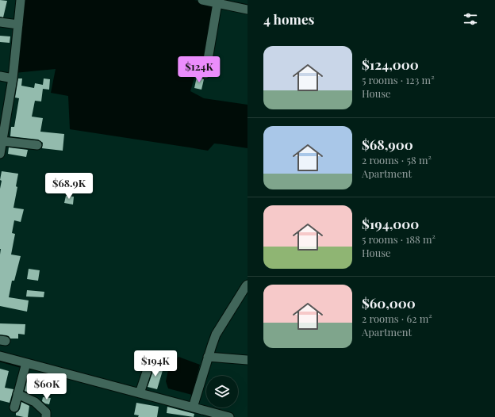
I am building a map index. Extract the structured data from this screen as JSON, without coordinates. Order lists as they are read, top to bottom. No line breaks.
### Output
{"page":{"heading":"4 homes","list":[{"name":"$124,000","note":"5 rooms · 123 m² · House"},{"name":"$68,900","note":"2 rooms · 58 m² · Apartment"},{"name":"$194,000","note":"5 rooms · 188 m² · House"},{"name":"$60,000","note":"2 rooms · 62 m² · Apartment"}],"price":["$124K","$68.9K","$194K","$60K"]}}
